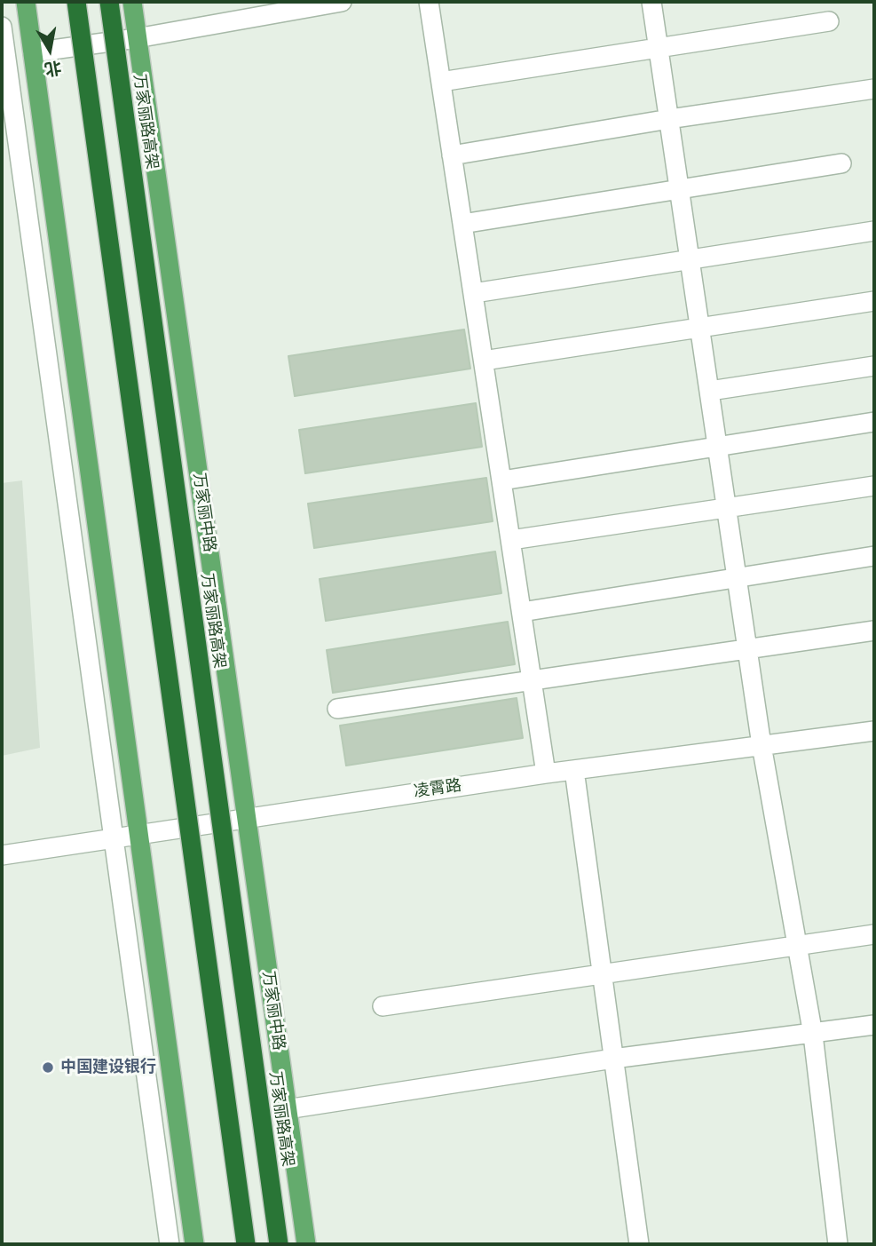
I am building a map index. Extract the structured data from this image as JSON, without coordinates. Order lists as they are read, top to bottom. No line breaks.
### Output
{"streets":{"highway":["万家丽路高架"],"main road":["万家丽中路"],"street":["凌霄路"]},"crossings":[["万家丽中路","凌霄路"]],"places":["中国建设银行"],"north":"bottom"}
